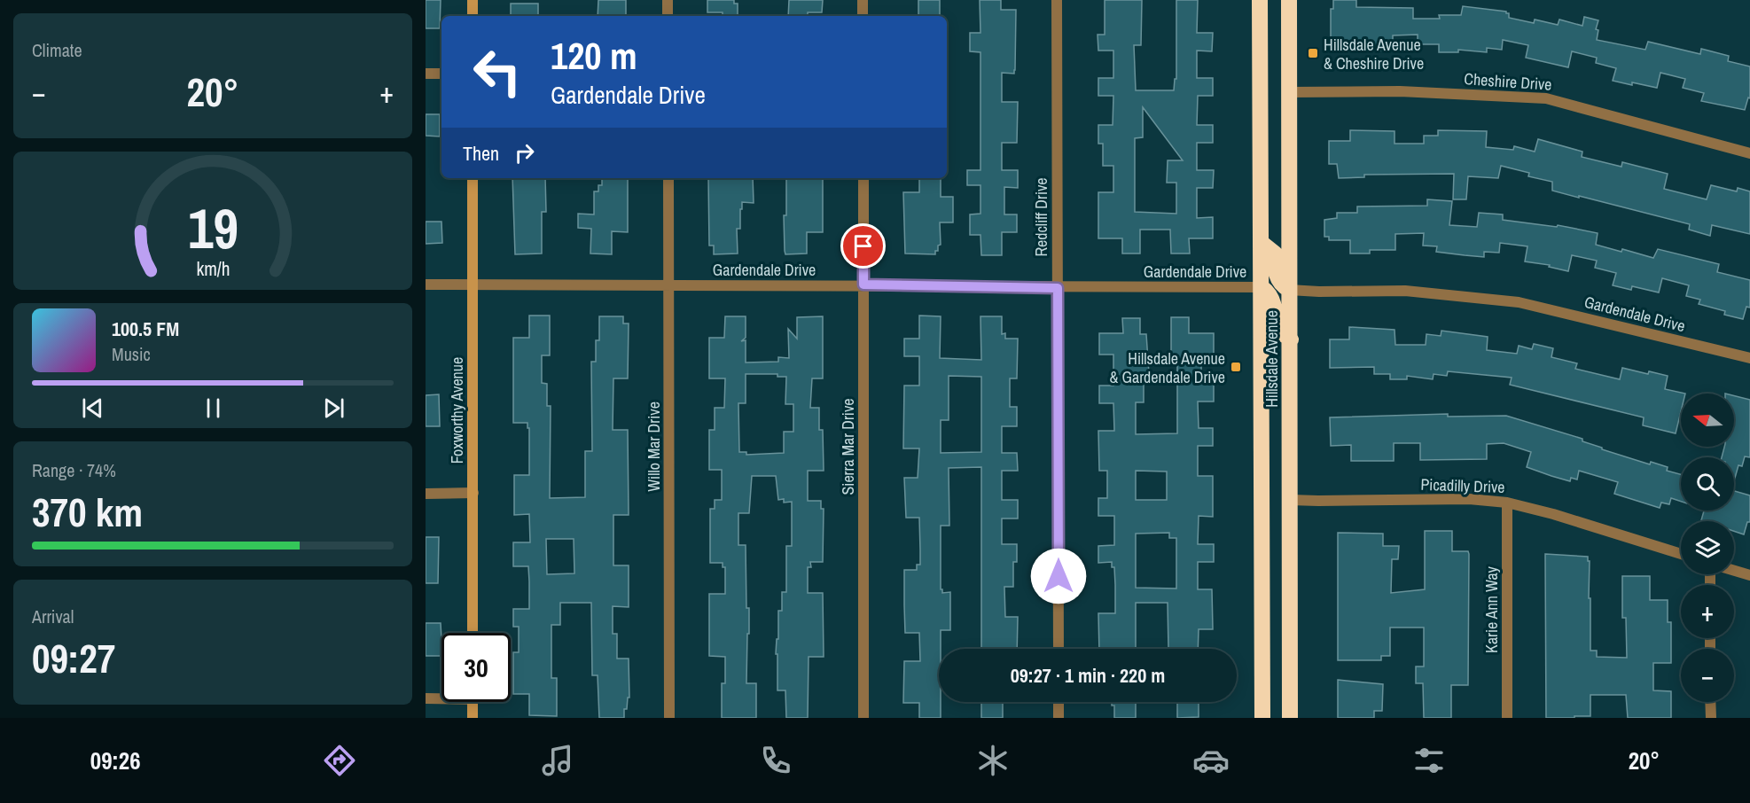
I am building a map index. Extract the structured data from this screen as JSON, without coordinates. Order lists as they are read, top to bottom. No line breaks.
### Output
{"streets":{"highway":["Hillsdale Avenue"],"street":["Cheshire Drive","Redcliff Drive","Gardendale Drive","Foxworthy Avenue","Willo Mar Drive","Sierra Mar Drive","Picadilly Drive","Karie Ann Way"]},"crossings":[["Cheshire Drive","Hillsdale Avenue"],["Redcliff Drive","Gardendale Drive"],["Gardendale Drive","Hillsdale Avenue"],["Gardendale Drive","Foxworthy Avenue"],["Gardendale Drive","Willo Mar Drive"],["Gardendale Drive","Sierra Mar Drive"],["Hillsdale Avenue","Picadilly Drive"],["Picadilly Drive","Karie Ann Way"]],"places":{"transit":["Hillsdale Avenue & Cheshire Drive","Hillsdale Avenue & Gardendale Drive"]},"north":"left","page":{"tile":["Climate",["Range · 74%","370 km"],["Arrival","09:27"]],"turn":["120 m","Gardendale Drive"],"heat":["−","20°","+"],"then":"Then","song":["100.5 FM","Music"],"map_buttons":["+","−"],"limit":"30","trip":"09:27 · 1 min · 220 m","tabs":["09:26","20°"],"gauge":["19","km/h"]}}
